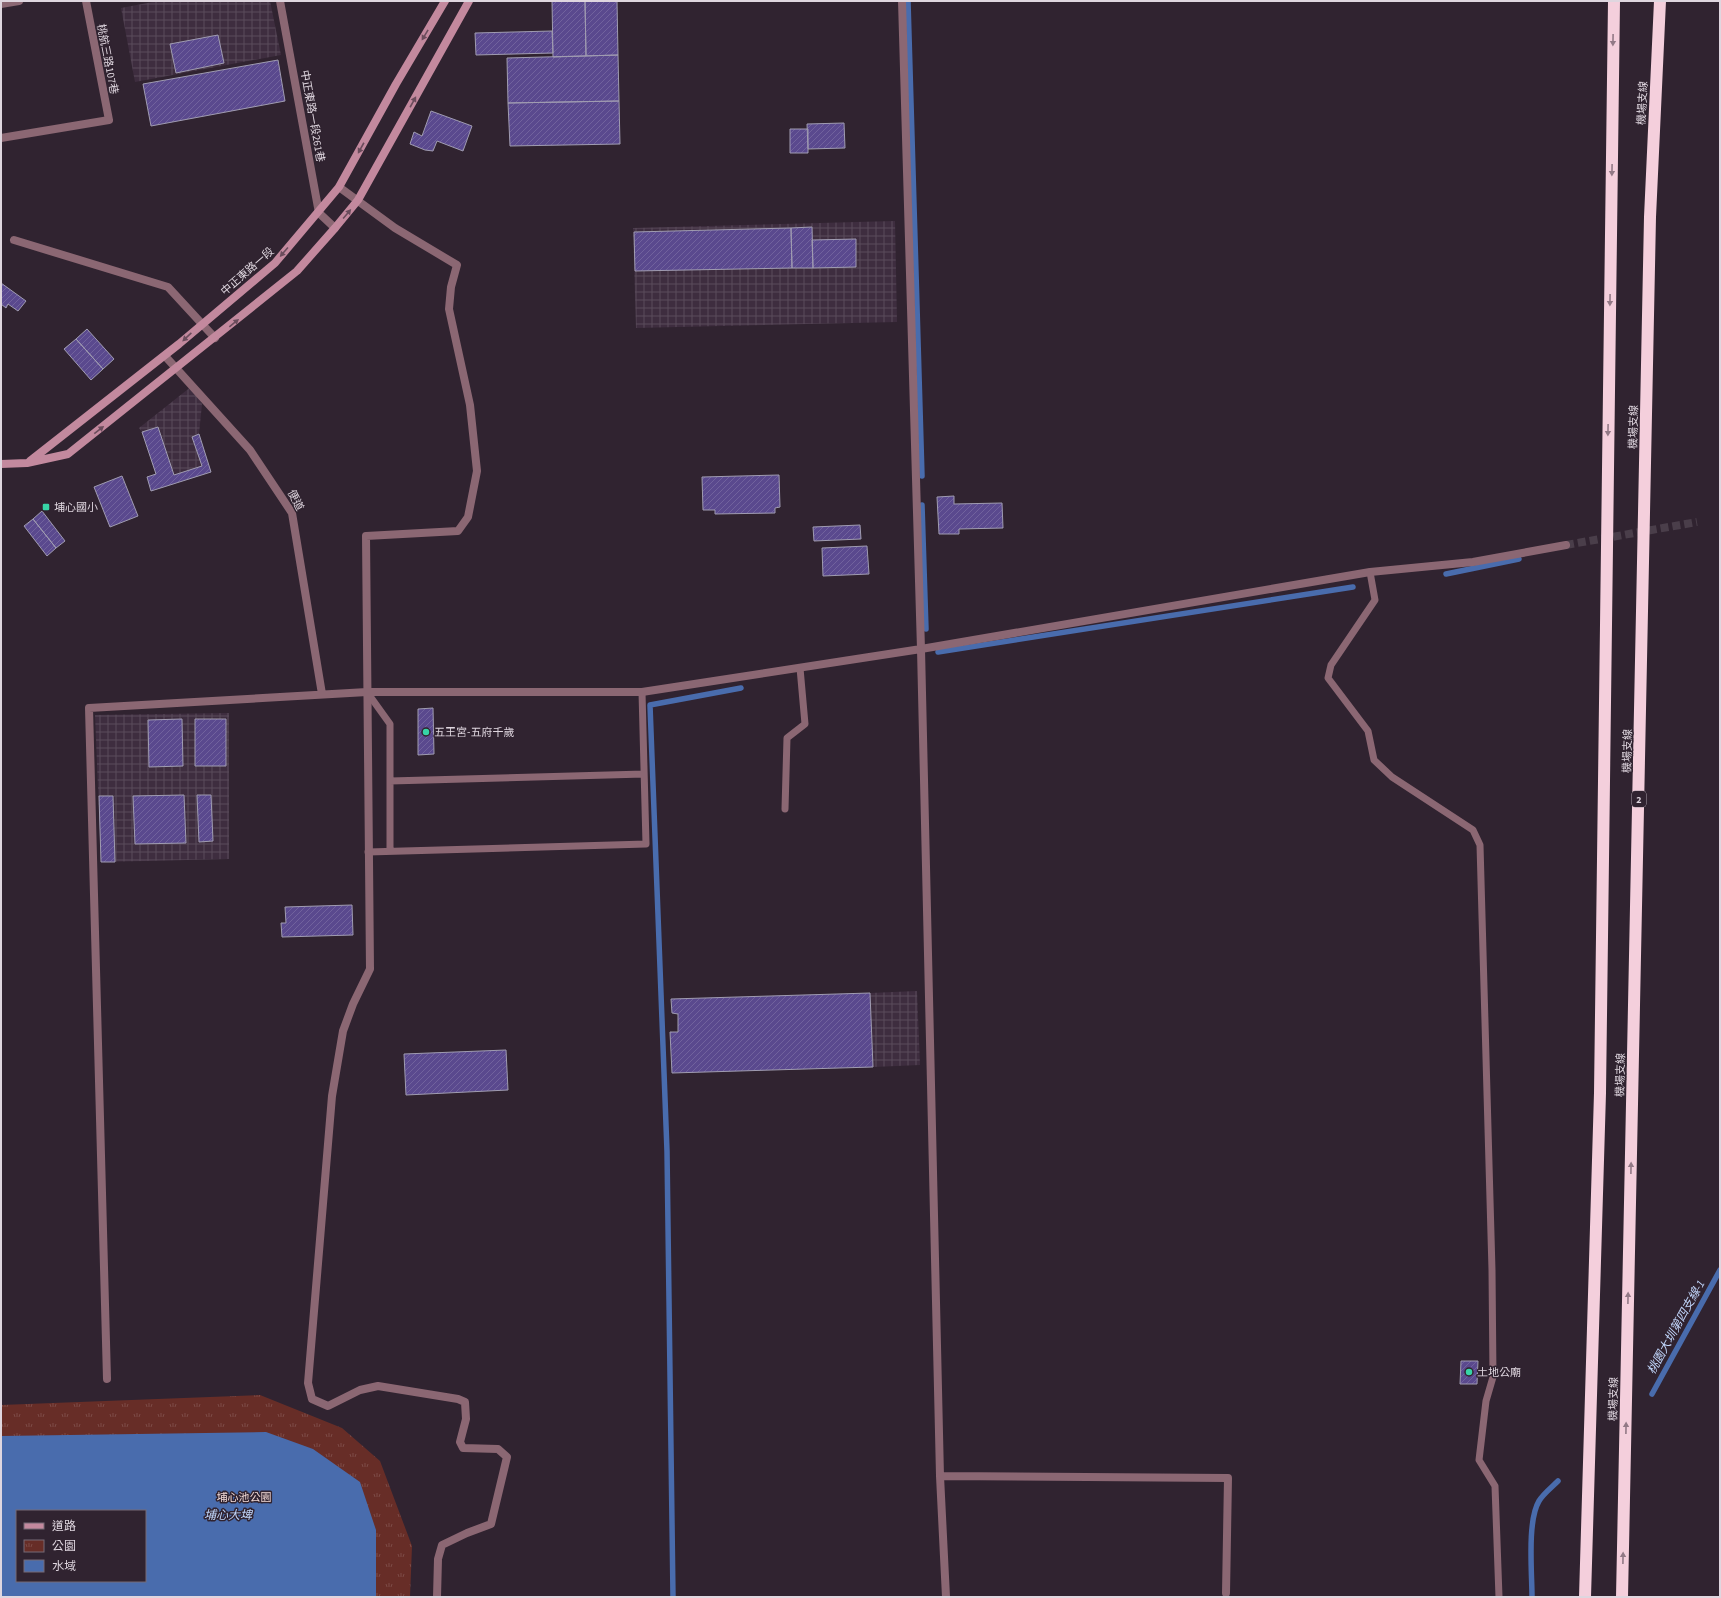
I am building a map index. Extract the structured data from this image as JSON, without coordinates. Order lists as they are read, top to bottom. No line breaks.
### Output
{"streets":{"highway":["機場支線","2"],"main road":["中正東路一段"],"street":["桃航三路107巷","中正東路一段261巷","便道"]},"crossings":[["中正東路一段261巷","中正東路一段"],["中正東路一段","便道"]],"water":["桃園大圳第四支線-1","埔心大埤"],"parks":["埔心池公園"],"places":{"transit":["埔心國小"],"other":["五王宮-五府千歲","土地公廟"]},"legend":["道路","公園","水域"]}
